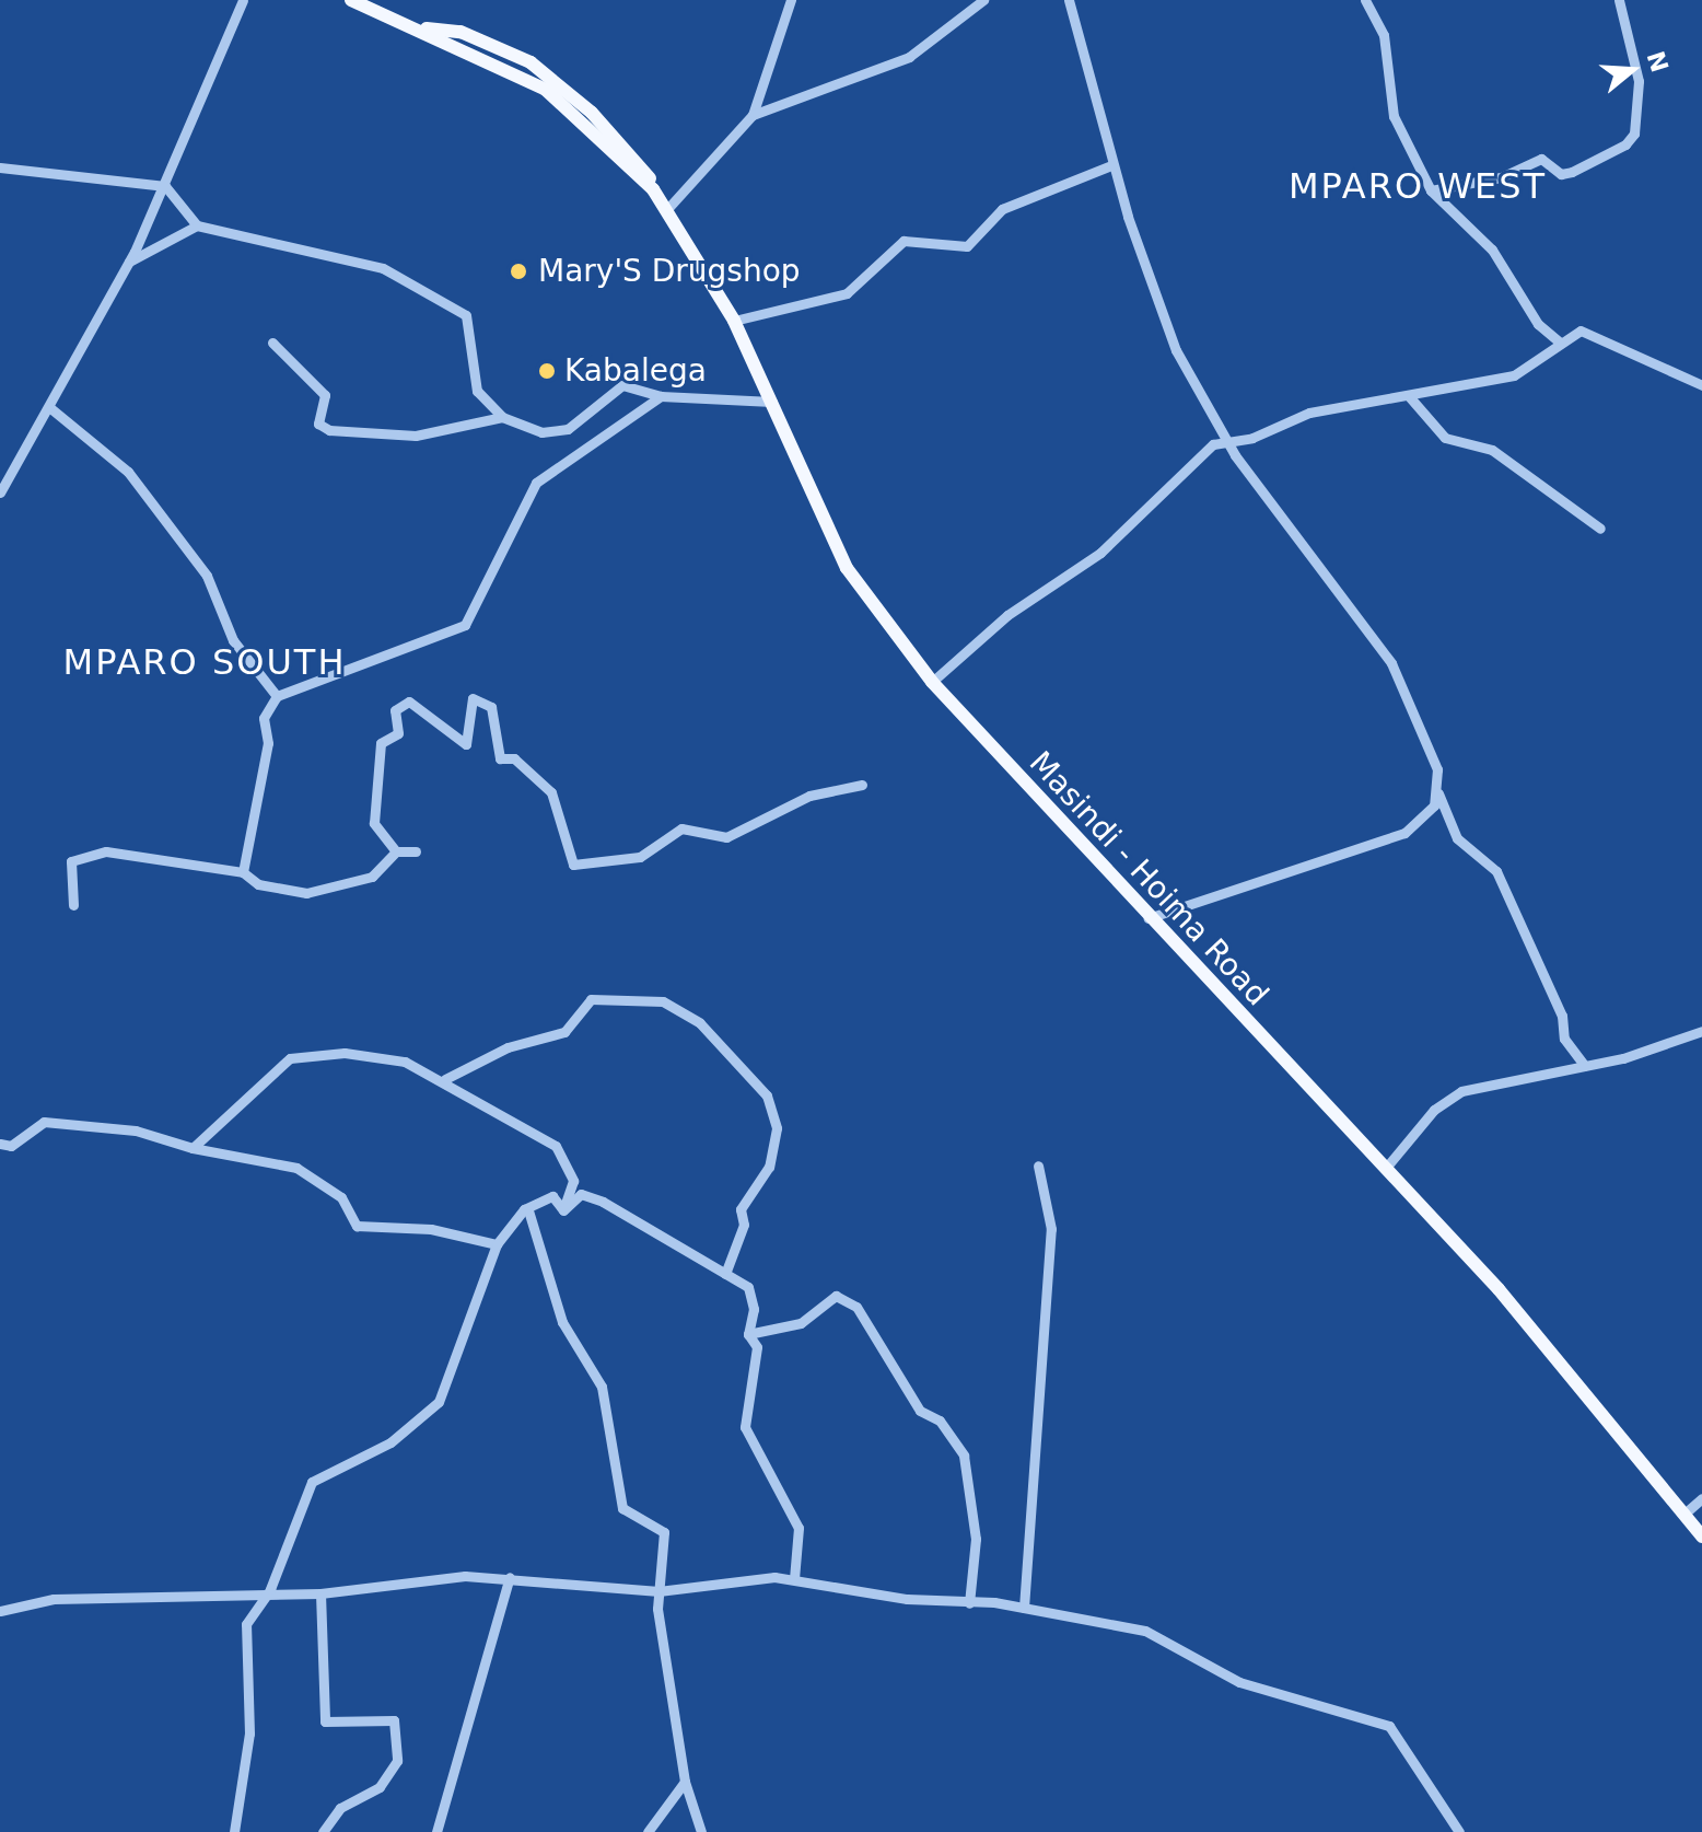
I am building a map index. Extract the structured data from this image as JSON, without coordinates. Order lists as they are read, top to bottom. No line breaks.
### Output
{"streets":{"main road":["Masindi - Hoima Road"]},"districts":["MPARO WEST","MPARO SOUTH"],"places":["Mary'S Drugshop","Kabalega"],"north":"right"}
